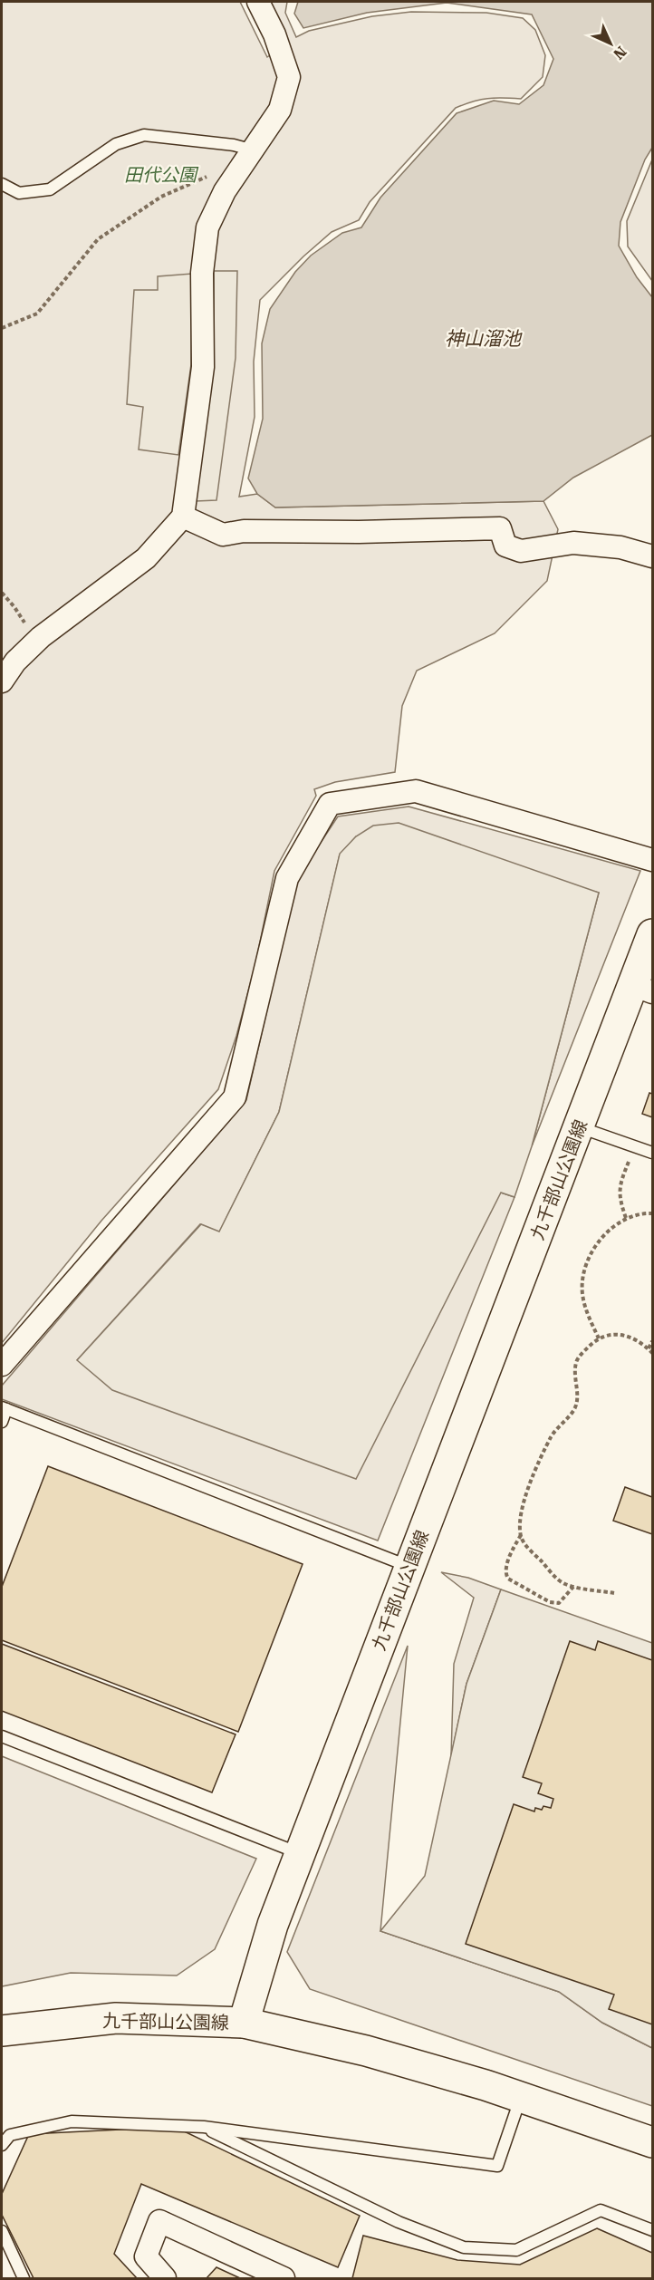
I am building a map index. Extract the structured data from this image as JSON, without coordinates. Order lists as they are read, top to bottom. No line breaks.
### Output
{"streets":{"main road":["九千部山公園線"]},"water":["神山溜池"],"parks":["田代公園"],"north":"bottom right"}
